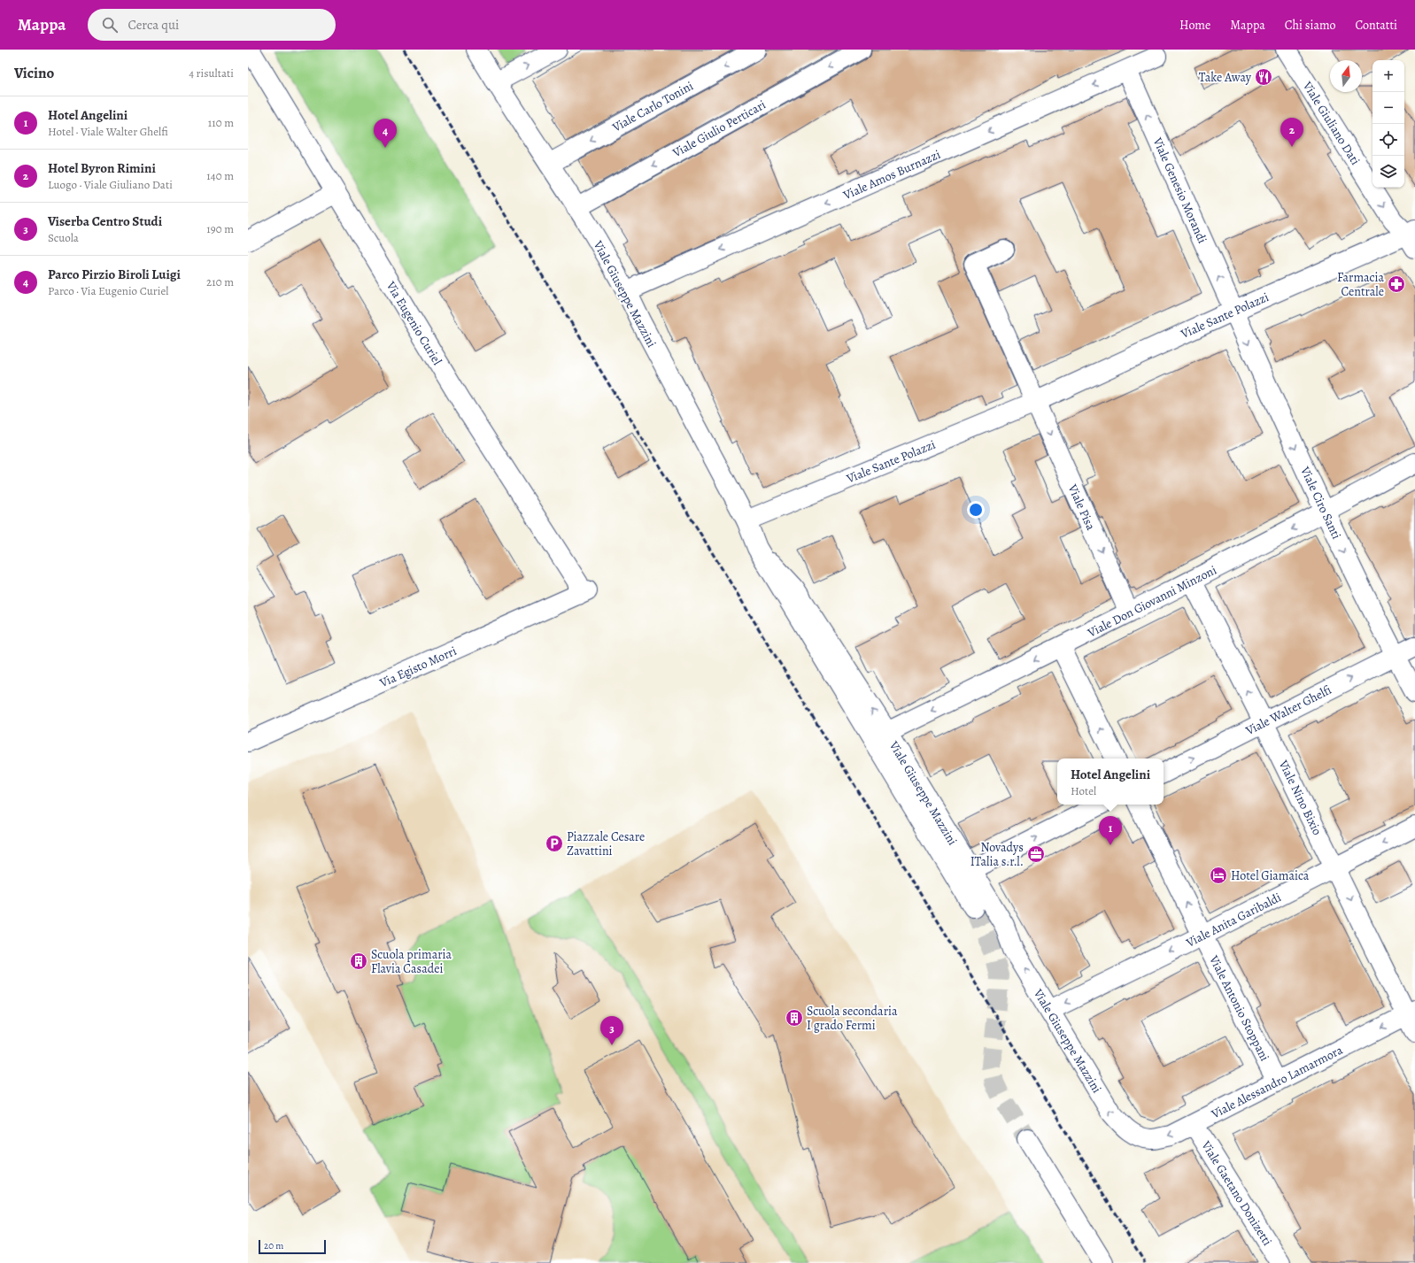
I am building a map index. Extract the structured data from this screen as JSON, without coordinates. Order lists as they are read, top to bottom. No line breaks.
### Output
{"streets":{"street":["Viale Carlo Tonini","Viale Giuliano Dati","Viale Giulio Perticari","Viale Amos Burnazzi","Viale Genesio Morandi","Viale Giuseppe Mazzini","Viale Sante Polazzi","Via Eugenio Curiel","Viale Ciro Santi","Viale Pisa","Viale Don Giovanni Minzoni","Via Egisto Morri","Viale Walter Ghelfi","Viale Nino Bixio","Viale Anita Garibaldi","Viale Antonio Stoppani","Viale Alessandro Lamarmora","Viale Gaetano Donizetti"]},"crossings":[["Viale Carlo Tonini","Viale Giuseppe Mazzini"],["Viale Giuliano Dati","Viale Sante Polazzi"],["Viale Giulio Perticari","Viale Giuseppe Mazzini"],["Viale Amos Burnazzi","Viale Genesio Morandi"],["Viale Amos Burnazzi","Viale Giuseppe Mazzini"],["Viale Genesio Morandi","Viale Sante Polazzi"],["Viale Genesio Morandi","Viale Ciro Santi"],["Viale Giuseppe Mazzini","Viale Sante Polazzi"],["Viale Giuseppe Mazzini","Viale Don Giovanni Minzoni"],["Viale Giuseppe Mazzini","Viale Anita Garibaldi"],["Viale Giuseppe Mazzini","Viale Alessandro Lamarmora"],["Viale Sante Polazzi","Viale Ciro Santi"],["Viale Sante Polazzi","Viale Pisa"],["Via Eugenio Curiel","Via Egisto Morri"],["Viale Ciro Santi","Viale Don Giovanni Minzoni"],["Viale Ciro Santi","Viale Walter Ghelfi"],["Viale Pisa","Viale Don Giovanni Minzoni"],["Viale Don Giovanni Minzoni","Viale Nino Bixio"],["Viale Walter Ghelfi","Viale Nino Bixio"],["Viale Nino Bixio","Viale Anita Garibaldi"],["Viale Nino Bixio","Viale Alessandro Lamarmora"],["Viale Anita Garibaldi","Viale Antonio Stoppani"],["Viale Antonio Stoppani","Viale Alessandro Lamarmora"],["Viale Alessandro Lamarmora","Viale Gaetano Donizetti"]],"one_way":["Viale Carlo Tonini","Viale Giuliano Dati","Viale Giulio Perticari","Viale Amos Burnazzi","Viale Genesio Morandi","Viale Ciro Santi","Viale Pisa","Viale Walter Ghelfi","Viale Antonio Stoppani","Viale Alessandro Lamarmora"],"places":{"restaurant":["Take Away"],"pharmacy":["Farmacia Centrale"],"parking":["Piazzale Cesare Zavattini"],"office":["Novadys ITalia s.r.l."],"hotel":["Hotel Giamaica"],"building":["Scuola primaria Flavia Casadei","Scuola secondaria I grado Fermi"]},"scale_bar":"20 m","north":"top","page":{"header":"Mappa","search":"Cerca qui","nav":["Home","Mappa","Chi siamo","Contatti"],"heading":["Vicino","4 risultati"],"map_buttons":["+","−"],"list":[{"mark":"1","name":"Hotel Angelini","note":"Hotel · Viale Walter Ghelfi","value":"110 m"},{"mark":"2","name":"Hotel Byron Rimini","note":"Luogo · Viale Giuliano Dati","value":"140 m"},{"mark":"3","name":"Viserba Centro Studi","note":"Scuola","value":"190 m"},{"mark":"4","name":"Parco Pirzio Biroli Luigi","note":"Parco · Via Eugenio Curiel","value":"210 m"}],"pins":["2","4","1","3"],"popup":["Hotel Angelini","Hotel"],"scale":"20 m"}}
